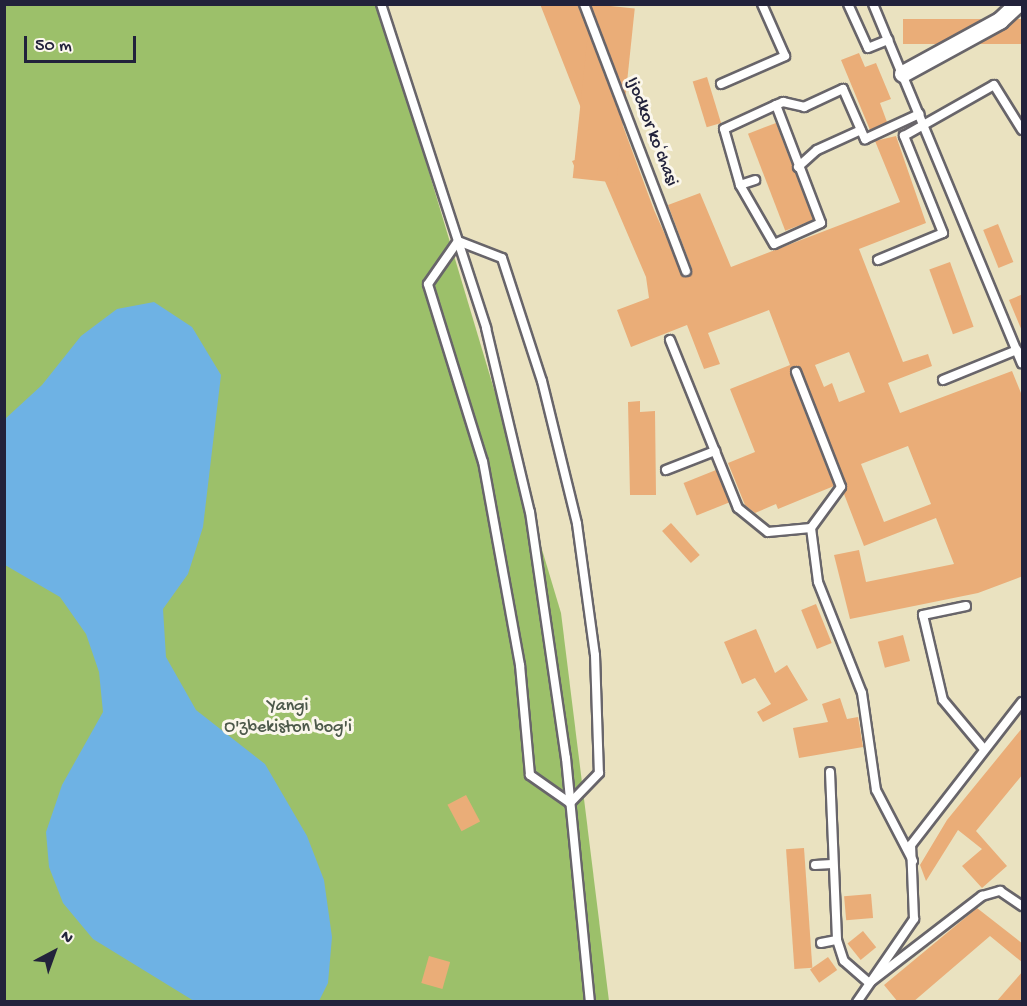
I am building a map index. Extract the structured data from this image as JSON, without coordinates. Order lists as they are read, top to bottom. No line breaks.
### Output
{"streets":{"lane":["Ijodkor koʻchasi"]},"parks":["Yangi O'zbekiston bog'i"],"scale_bar":"50 m","north":"top right"}
